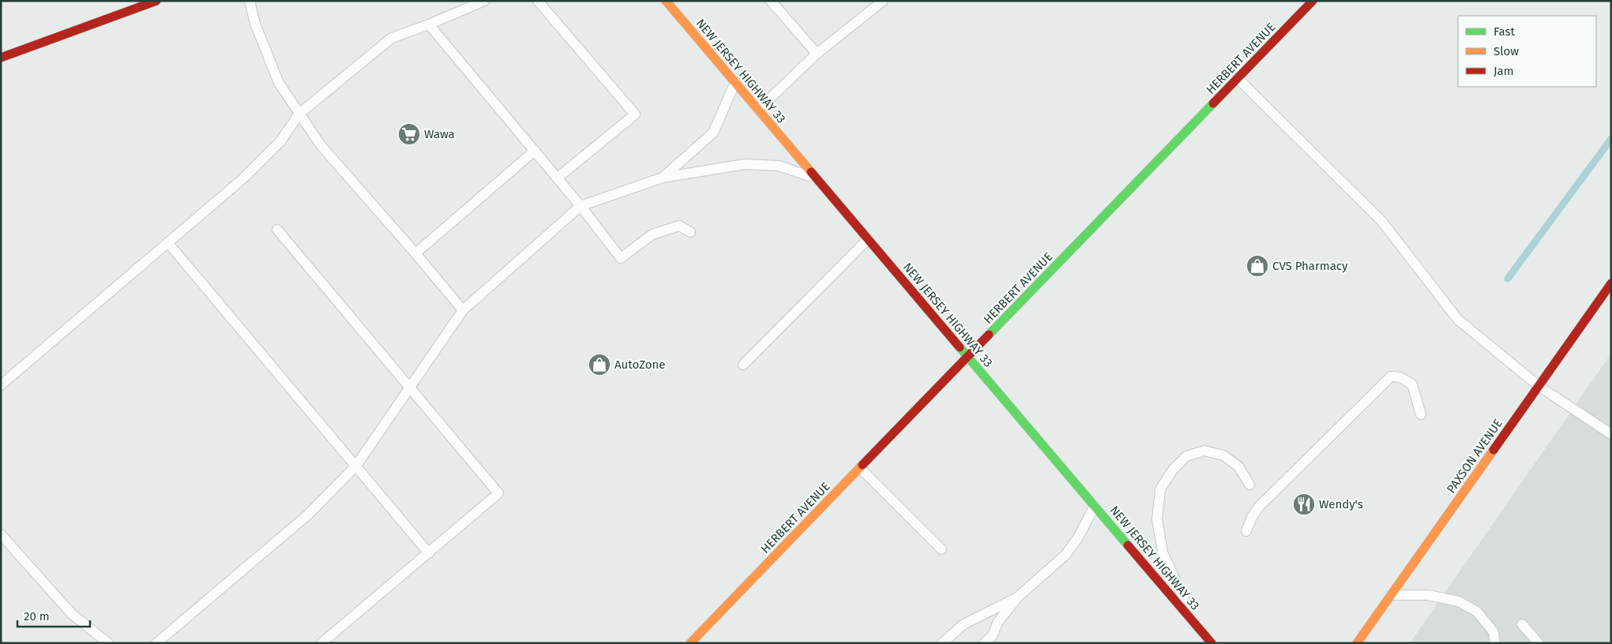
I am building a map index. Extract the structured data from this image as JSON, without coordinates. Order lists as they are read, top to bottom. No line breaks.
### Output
{"streets":{"street":["HERBERT AVENUE","NEW JERSEY HIGHWAY 33","PAXSON AVENUE"]},"crossings":[["HERBERT AVENUE","NEW JERSEY HIGHWAY 33"]],"places":{"supermarket":["Wawa"],"shop":["CVS Pharmacy","AutoZone"],"restaurant":["Wendy's"]},"legend":["Fast","Slow","Jam"],"scale_bar":"20 m"}
